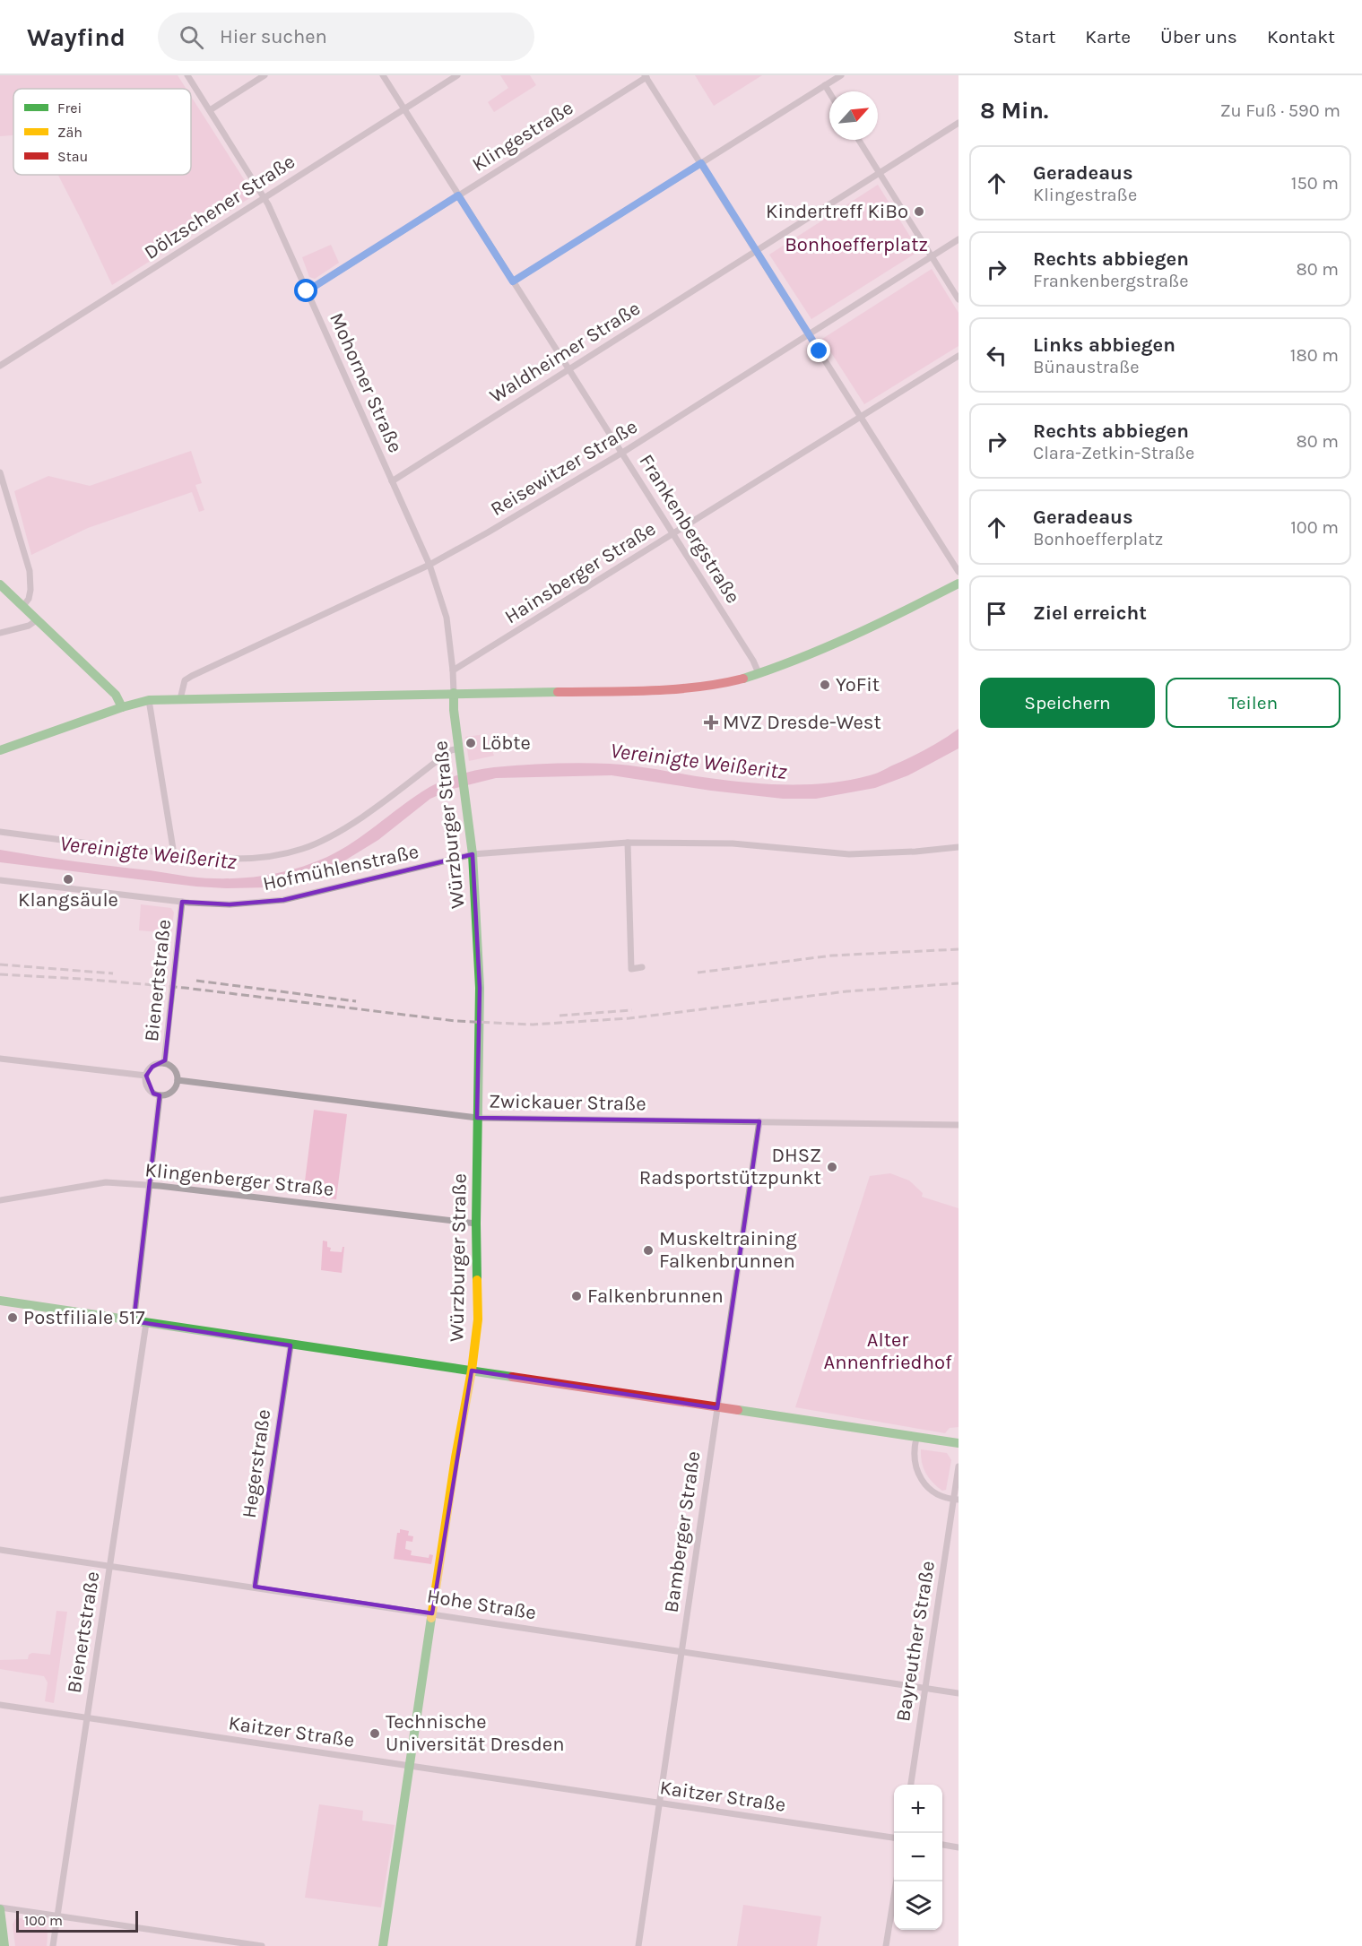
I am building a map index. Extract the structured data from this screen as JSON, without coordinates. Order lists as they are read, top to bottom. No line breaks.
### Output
{"streets":{"street":["Klingestraße","Dölzschener Straße","Waldheimer Straße","Mohorner Straße","Reisewitzer Straße","Frankenbergstraße","Hainsberger Straße","Würzburger Straße","Hofmühlenstraße","Bienertstraße","Zwickauer Straße","Klingenberger Straße","Hegerstraße","Bamberger Straße","Hohe Straße","Bayreuther Straße","Kaitzer Straße"]},"crossings":[["Klingestraße","Mohorner Straße"],["Klingestraße","Frankenbergstraße"],["Dölzschener Straße","Mohorner Straße"],["Dölzschener Straße","Frankenbergstraße"],["Waldheimer Straße","Mohorner Straße"],["Waldheimer Straße","Frankenbergstraße"],["Mohorner Straße","Reisewitzer Straße"],["Mohorner Straße","Hainsberger Straße"],["Mohorner Straße","Würzburger Straße"],["Reisewitzer Straße","Frankenbergstraße"],["Frankenbergstraße","Hainsberger Straße"],["Würzburger Straße","Hofmühlenstraße"],["Würzburger Straße","Zwickauer Straße"],["Würzburger Straße","Klingenberger Straße"],["Würzburger Straße","Hohe Straße"],["Würzburger Straße","Kaitzer Straße"],["Hofmühlenstraße","Bienertstraße"],["Bienertstraße","Zwickauer Straße"],["Bienertstraße","Hohe Straße"],["Bienertstraße","Kaitzer Straße"],["Zwickauer Straße","Bamberger Straße"],["Hegerstraße","Hohe Straße"],["Bamberger Straße","Hohe Straße"],["Bamberger Straße","Kaitzer Straße"],["Hohe Straße","Bayreuther Straße"]],"water":["Vereinigte Weißeritz"],"parks":["Bonhoefferplatz","Alter Annenfriedhof"],"places":{"other":["Kindertreff KiBo","YoFit","Löbte","Klangsäule","DHSZ Radsportstützpunkt","Muskeltraining Falkenbrunnen","Falkenbrunnen","Postfiliale 517","Technische Universität Dresden"],"health":["MVZ Dresde-West"]},"legend":["Frei","Zäh","Stau"],"scale_bar":"100 m","north":"top right","page":{"header":"Wayfind","search":"Hier suchen","nav":["Start","Karte","Über uns","Kontakt"],"heading":["8 Min.","Zu Fuß · 590 m"],"list":[["Geradeaus","Klingestraße","150 m"],["Rechts abbiegen","Frankenbergstraße","80 m"],["Links abbiegen","Bünaustraße","180 m"],["Rechts abbiegen","Clara-Zetkin-Straße","80 m"],["Geradeaus","Bonhoefferplatz","100 m"],"Ziel erreicht"],"buttons":["Speichern","Teilen"],"map_buttons":["+","−"],"scale":"100 m"}}
